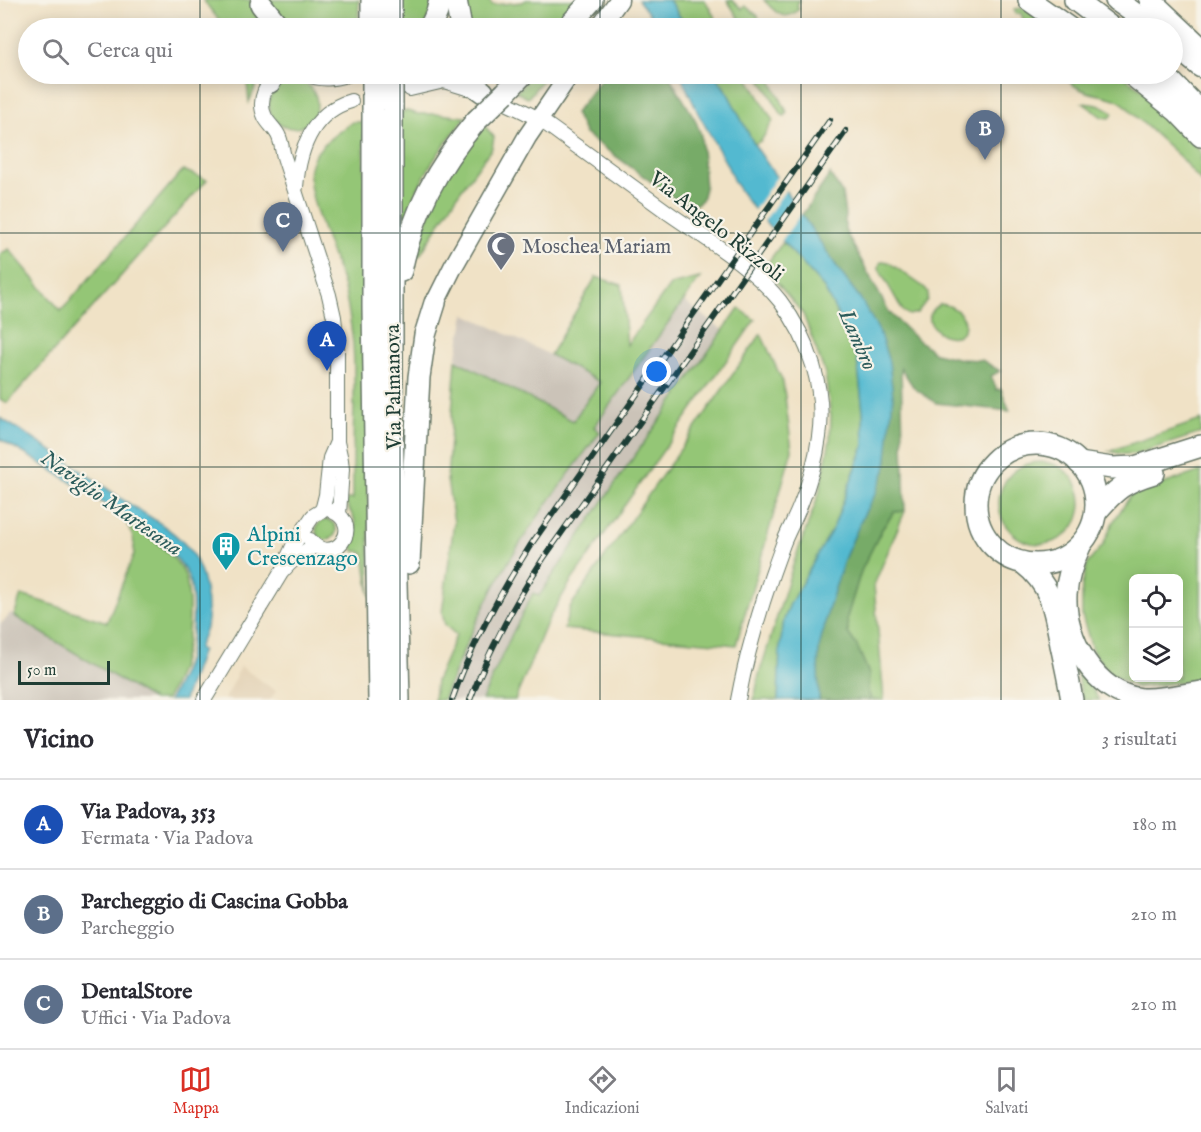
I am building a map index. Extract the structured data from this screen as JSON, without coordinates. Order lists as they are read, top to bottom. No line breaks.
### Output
{"streets":{"highway":["Via Palmanova"],"street":["Via Angelo Rizzoli"]},"water":["Lambro","Naviglio Martesana"],"places":{"mosque":["Moschea Mariam"],"building":["Alpini Crescenzago"]},"scale_bar":"50 m","page":{"search":"Cerca qui","pins":["B","C","A"],"scale":"50 m","heading":["Vicino","3 risultati"],"list":[{"mark":"A","name":"Via Padova, 353","note":"Fermata · Via Padova","value":"180 m"},{"mark":"B","name":"Parcheggio di Cascina Gobba","note":"Parcheggio","value":"210 m"},{"mark":"C","name":"DentalStore","note":"Uffici · Via Padova","value":"210 m"}],"nav":["Mappa","Indicazioni","Salvati"]}}
